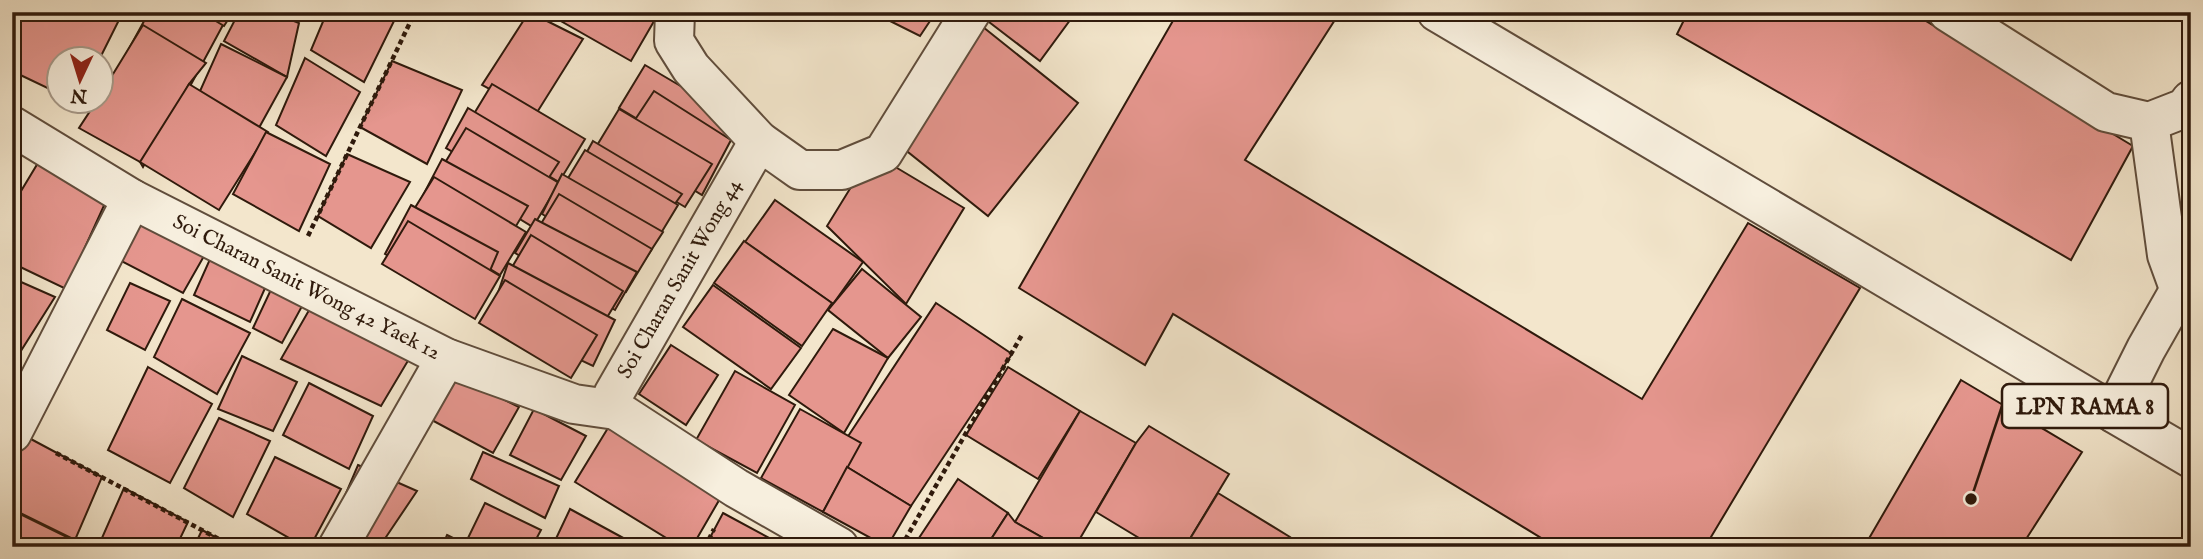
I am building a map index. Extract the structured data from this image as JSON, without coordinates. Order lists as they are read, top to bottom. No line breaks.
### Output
{"streets":{"street":["Soi Charan Sanit Wong 44","Soi Charan Sanit Wong 42 Yaek 12"]},"crossings":[["Soi Charan Sanit Wong 44","Soi Charan Sanit Wong 42 Yaek 12"]],"places":["LPN RAMA 8"],"north":"bottom"}
